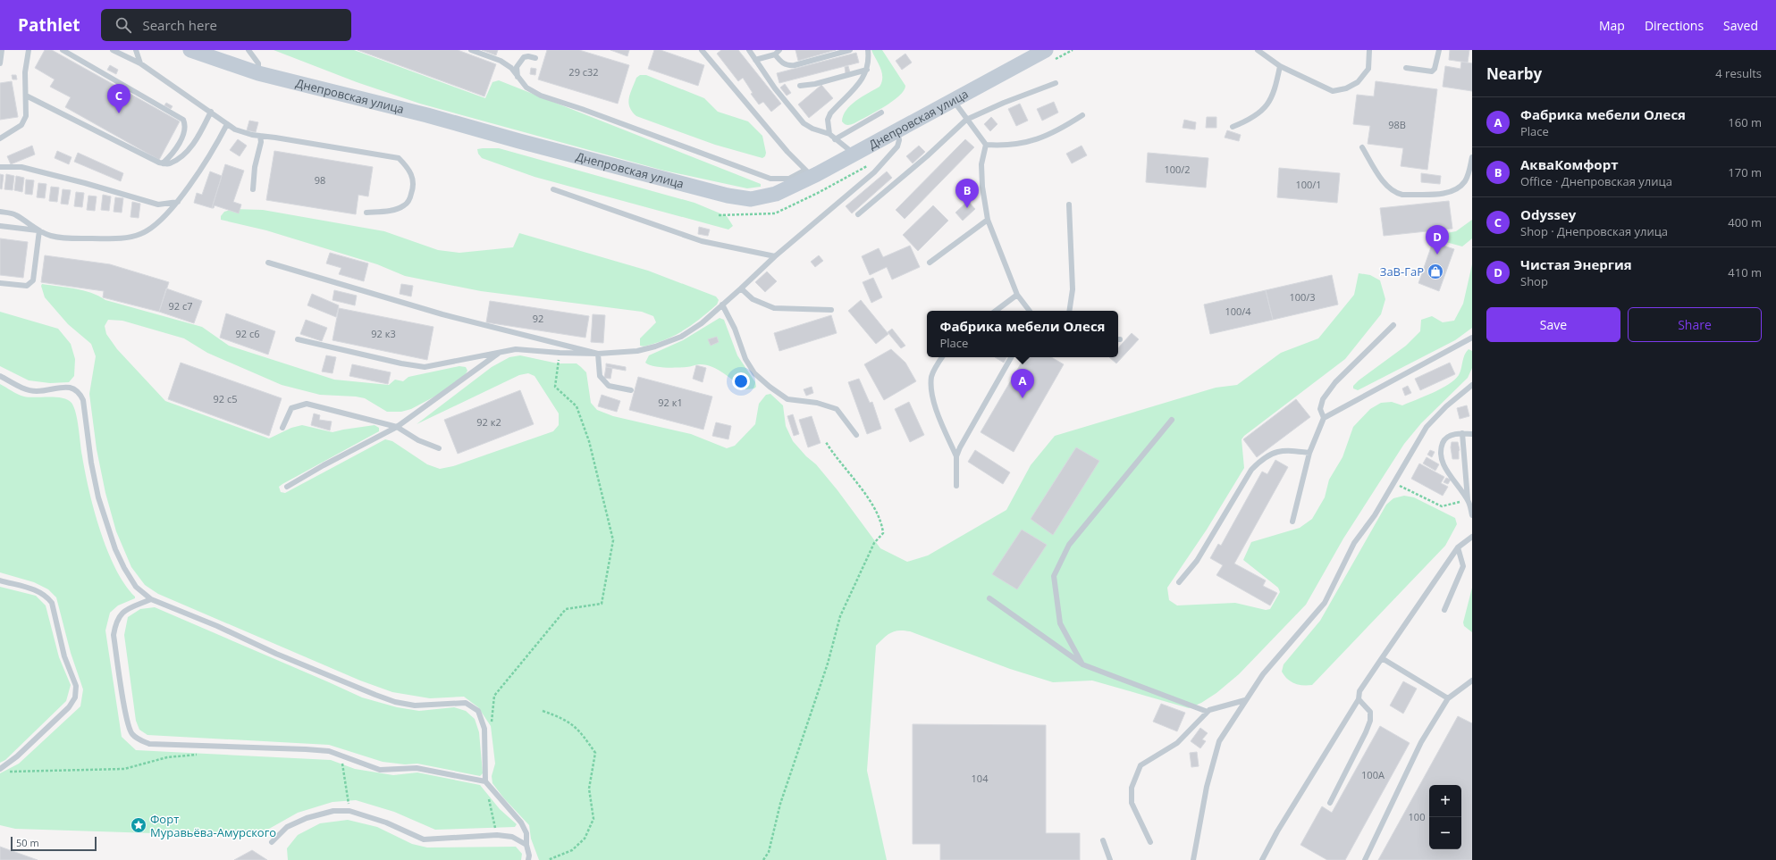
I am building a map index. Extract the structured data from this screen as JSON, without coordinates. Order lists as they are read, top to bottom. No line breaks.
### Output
{"streets":{"main road":["Днепровская улица"]},"places":{"shop":["ЗаВ-ГаР"],"place":["Форт Муравьёва-Амурского"]},"house_numbers":["29 с32","98В","100/2","98","100/1","100/3","92 с7","100/4","92","92 с6","92 к3","92 с5","92 к1","92 к2","100А","104","100"],"scale_bar":"50 m","page":{"header":"Pathlet","search":"Search here","nav":["Map","Directions","Saved"],"heading":["Nearby","4 results"],"pins":["C","B","D","A"],"list":[{"mark":"A","name":"Фабрика мебели Олеся","note":"Place","value":"160 m"},{"mark":"B","name":"АкваКомфорт","note":"Office · Днепровская улица","value":"170 m"},{"mark":"C","name":"Odyssey","note":"Shop · Днепровская улица","value":"400 m"},{"mark":"D","name":"Чистая Энергия","note":"Shop","value":"410 m"}],"buttons":["Save","Share"],"popup":["Фабрика мебели Олеся","Place"],"map_buttons":["+","−"],"scale":"50 m"}}
